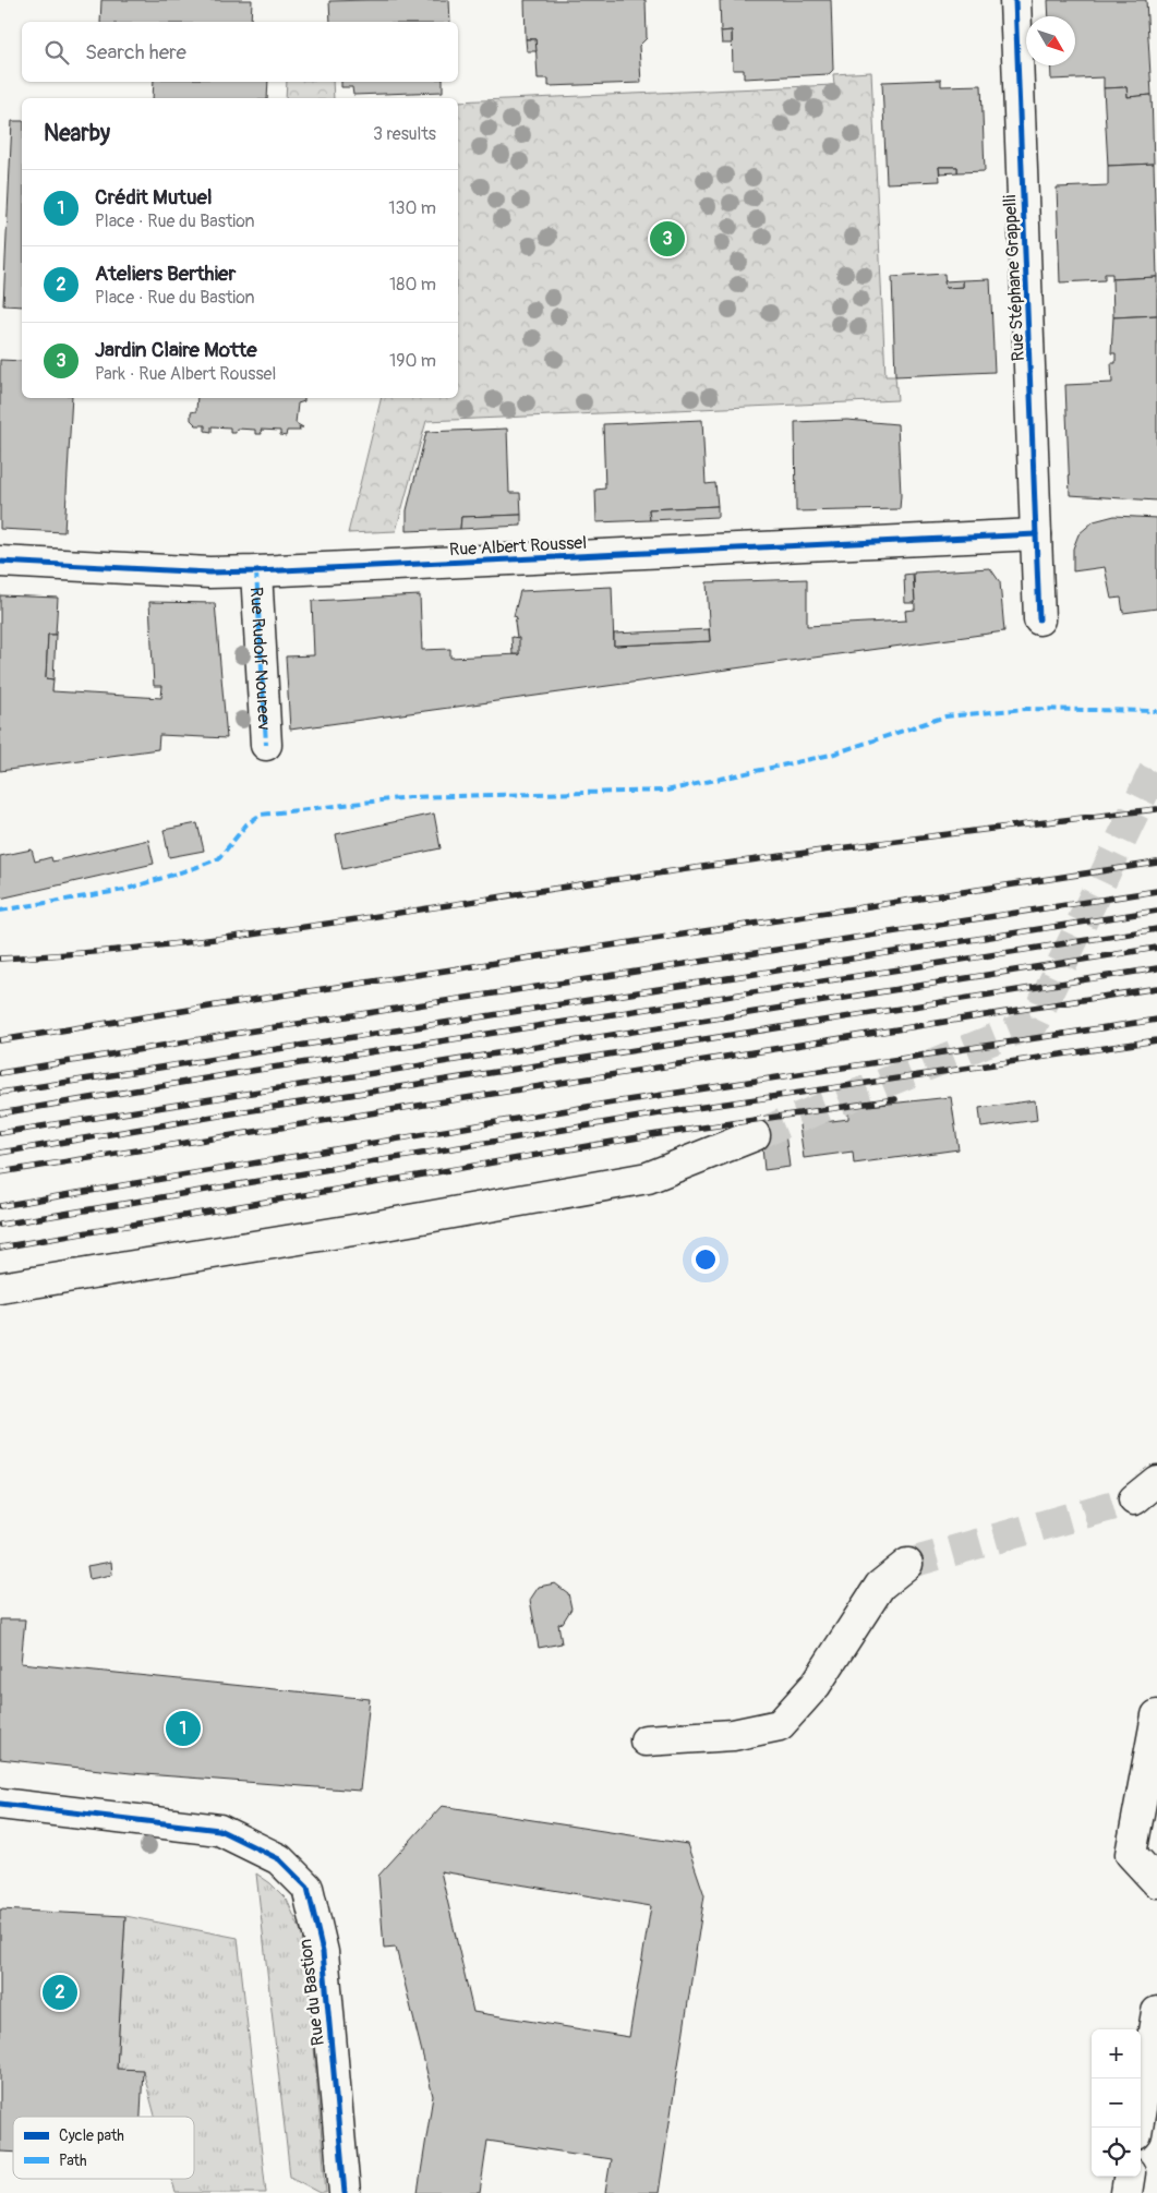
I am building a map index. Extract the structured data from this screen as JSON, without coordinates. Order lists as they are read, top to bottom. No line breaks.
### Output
{"streets":{"street":["Rue Stéphane Grappelli","Rue Albert Roussel","Rue Rudolf Noureev","Rue du Bastion"]},"crossings":[["Rue Stéphane Grappelli","Rue Albert Roussel"],["Rue Albert Roussel","Rue Rudolf Noureev"]],"legend":["Cycle path","Path"],"north":"bottom right","page":{"search":"Search here","heading":["Nearby","3 results"],"list":[{"mark":"1","name":"Crédit Mutuel","note":"Place · Rue du Bastion","value":"130 m"},{"mark":"2","name":"Ateliers Berthier","note":"Place · Rue du Bastion","value":"180 m"},{"mark":"3","name":"Jardin Claire Motte","note":"Park · Rue Albert Roussel","value":"190 m"}],"pins":["3","1","2"],"map_buttons":["+","−"]}}
